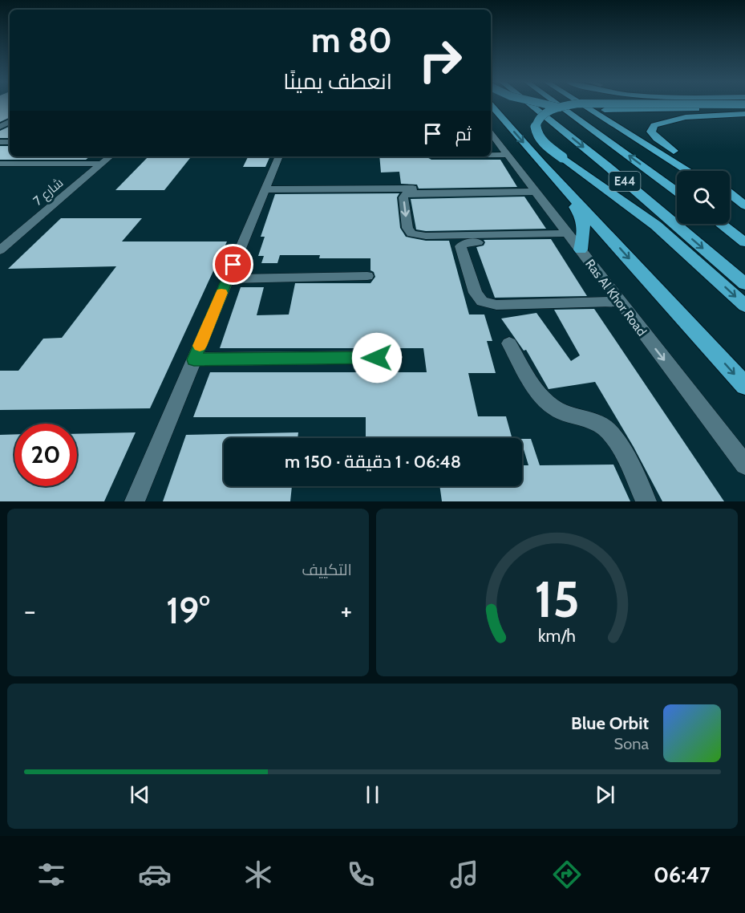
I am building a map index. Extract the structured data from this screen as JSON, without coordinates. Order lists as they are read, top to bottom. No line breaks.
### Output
{"streets":{"highway":["E44"],"street":["شارع 7","Ras Al Khor Road"]},"page":{"turn":["80 m","انعطف يمينًا"],"then":"ثم","limit":"20","trip":"06:48 · 1 دقيقة · 150 m","tile":"التكييف","heat":["−","19°","+"],"song":["Blue Orbit","Sona"],"tabs":"06:47","gauge":["15","km/h"]}}
